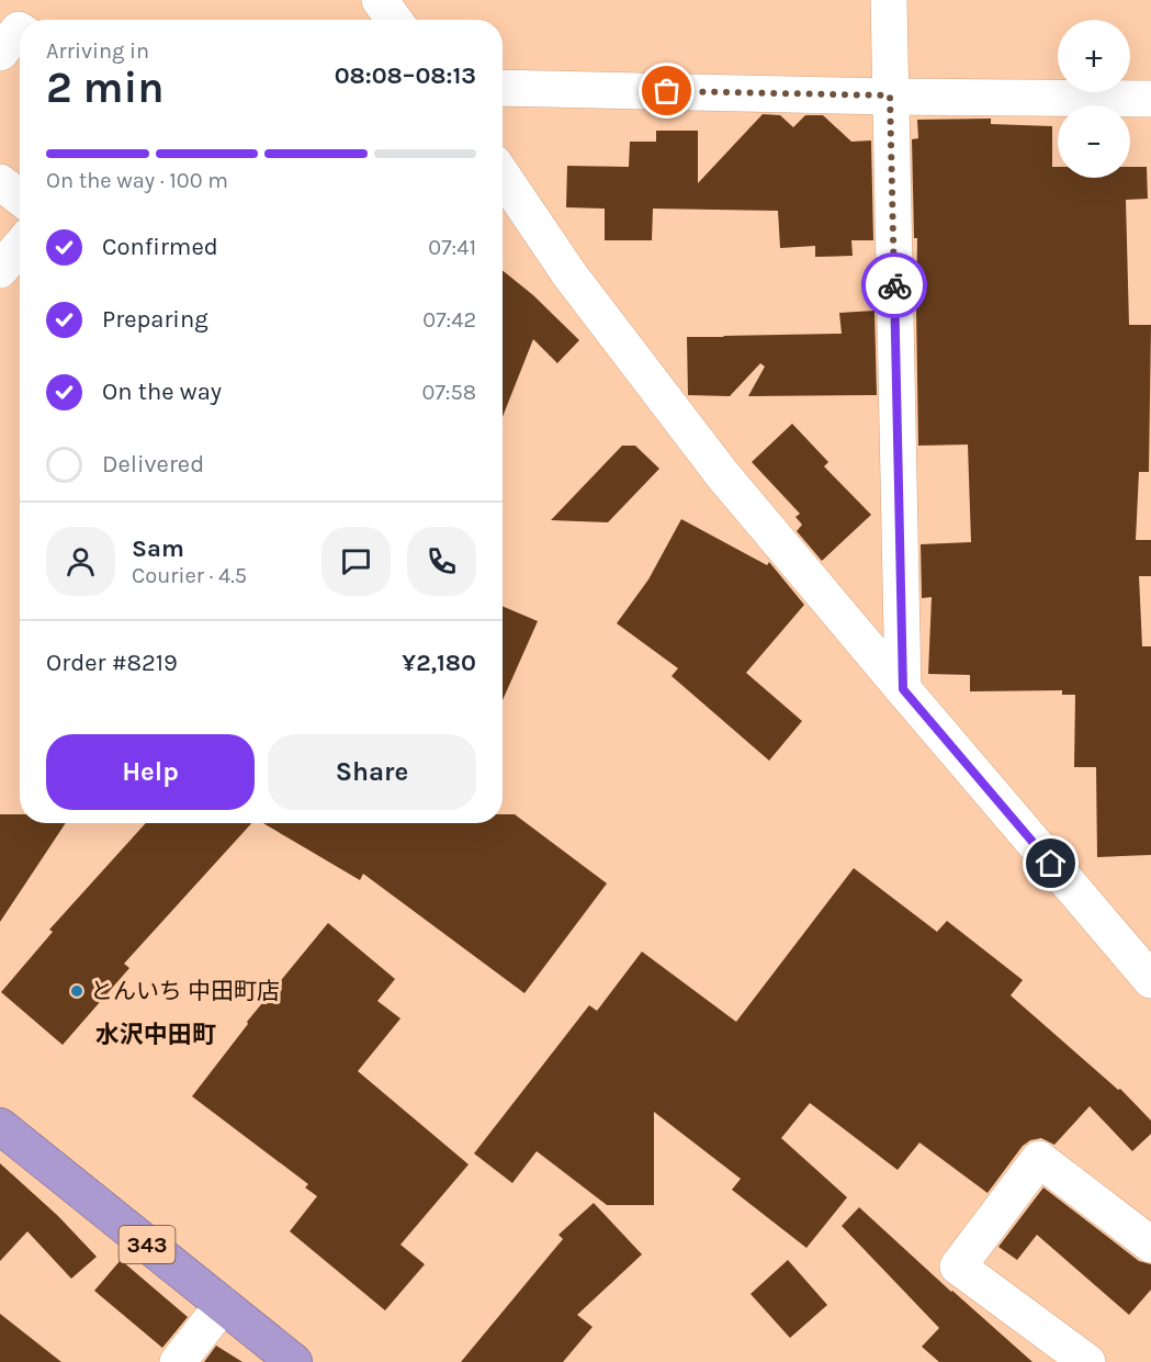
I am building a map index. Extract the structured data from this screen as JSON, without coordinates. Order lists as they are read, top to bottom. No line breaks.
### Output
{"streets":{"highway":["343"]},"districts":["水沢中田町"],"places":["とんいち 中田町店"],"page":{"map_buttons":["+","−"],"heading":["2 min","Arriving in","08:08–08:13"],"panel":["Sam","Courier · 4.5","Order #8219","¥2,180"],"bar":"On the way · 100 m","list":[["Confirmed","07:41"],["Preparing","07:42"],["On the way","07:58"],"Delivered"],"buttons":["Help","Share"]}}
